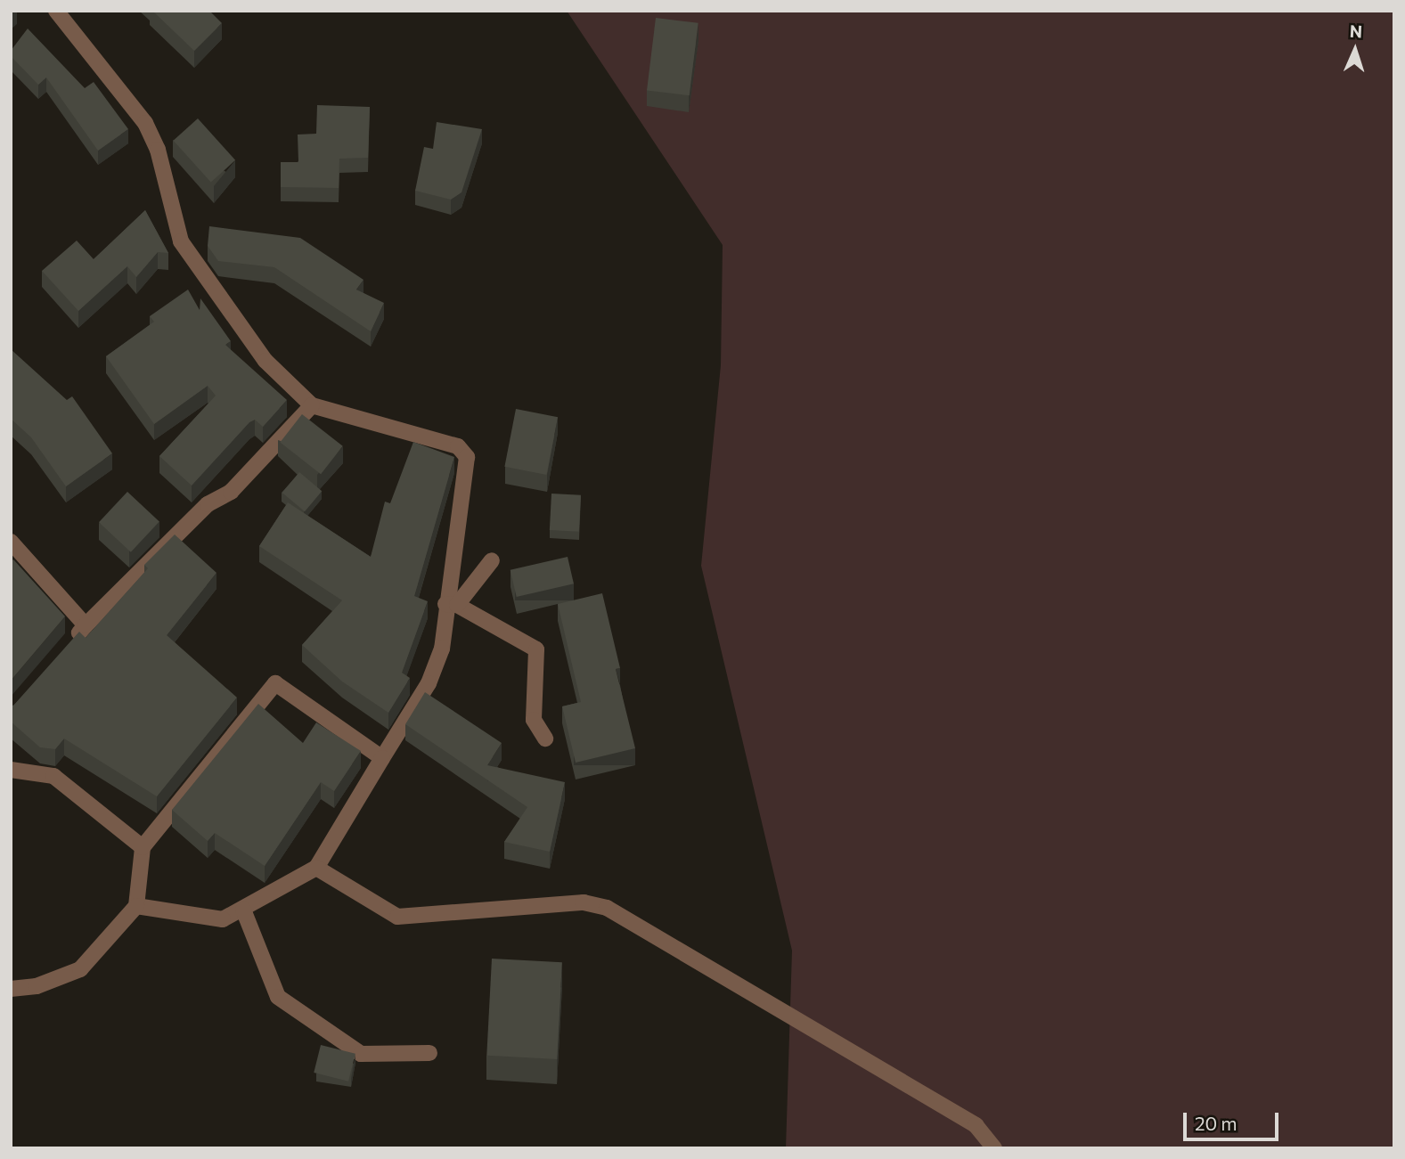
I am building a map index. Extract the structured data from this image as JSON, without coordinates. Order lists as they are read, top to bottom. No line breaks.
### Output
{"scale_bar":"20 m","north":"top"}
